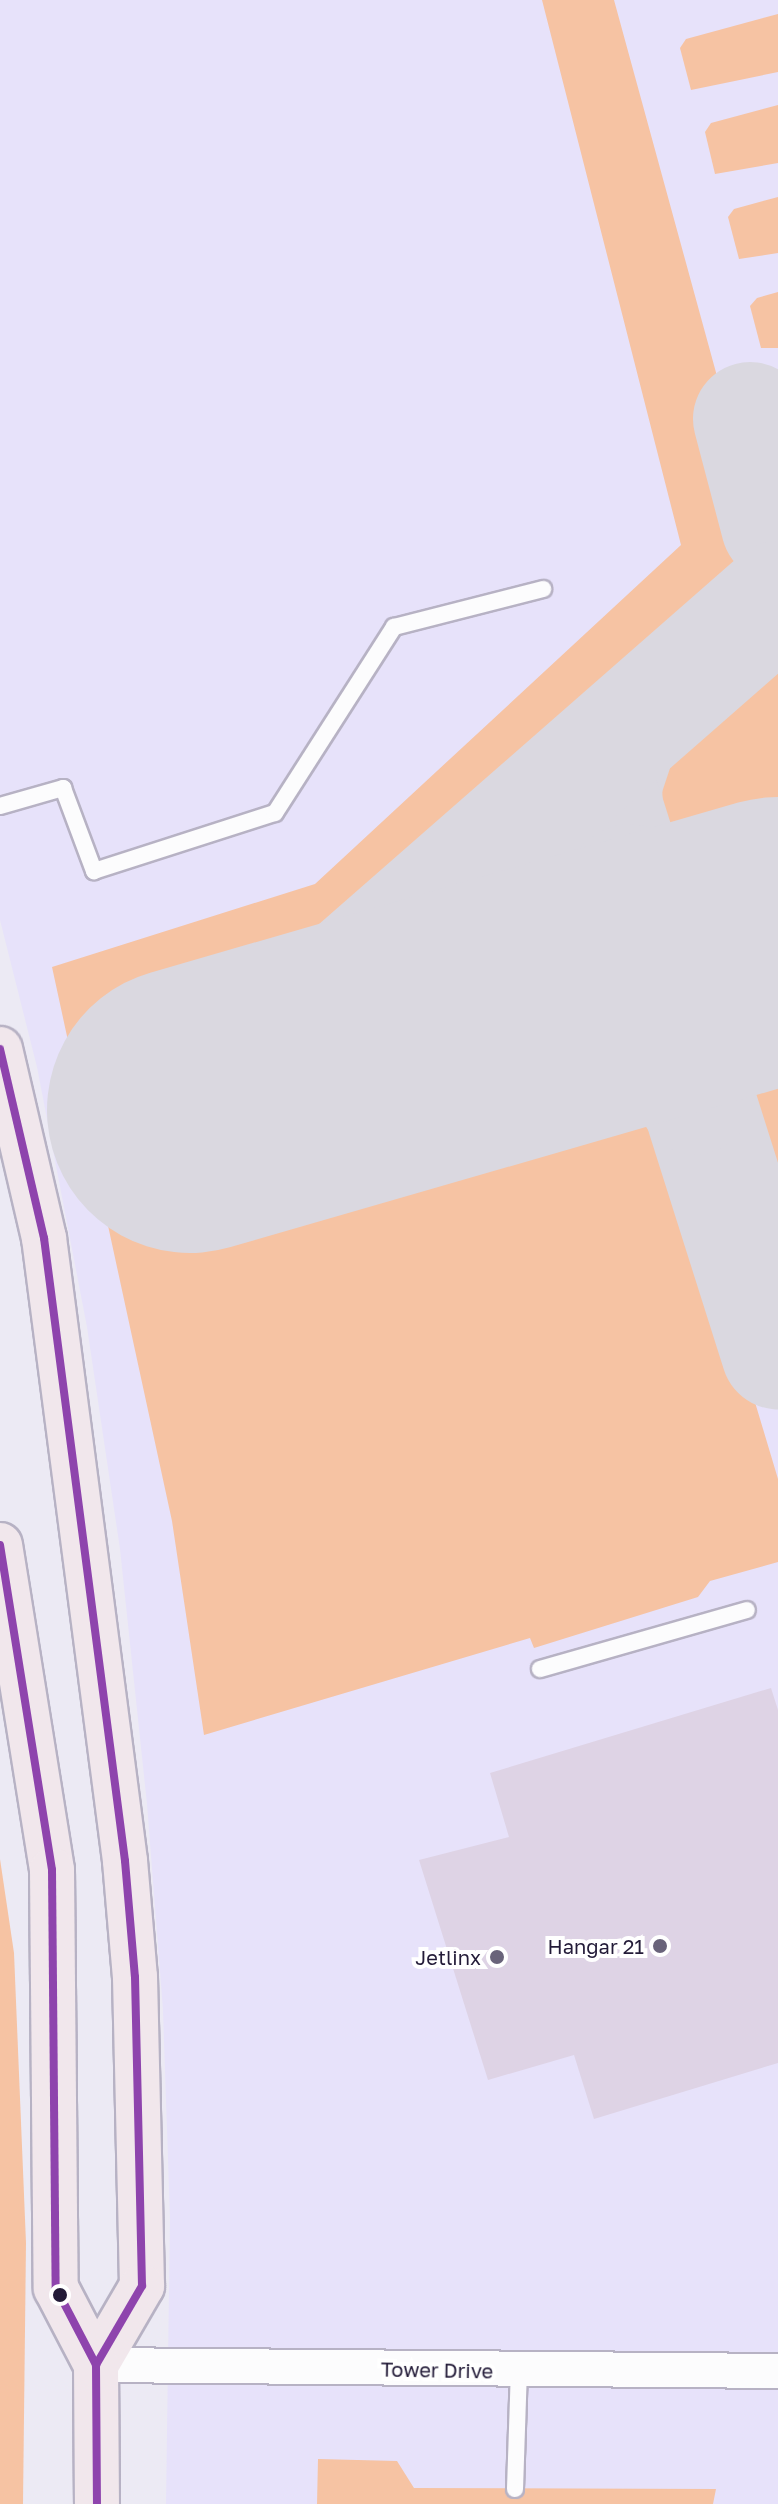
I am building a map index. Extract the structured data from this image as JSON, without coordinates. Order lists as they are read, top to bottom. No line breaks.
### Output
{"streets":{"street":["Tower Drive"]},"places":["Hangar 21","Jetlinx"]}
